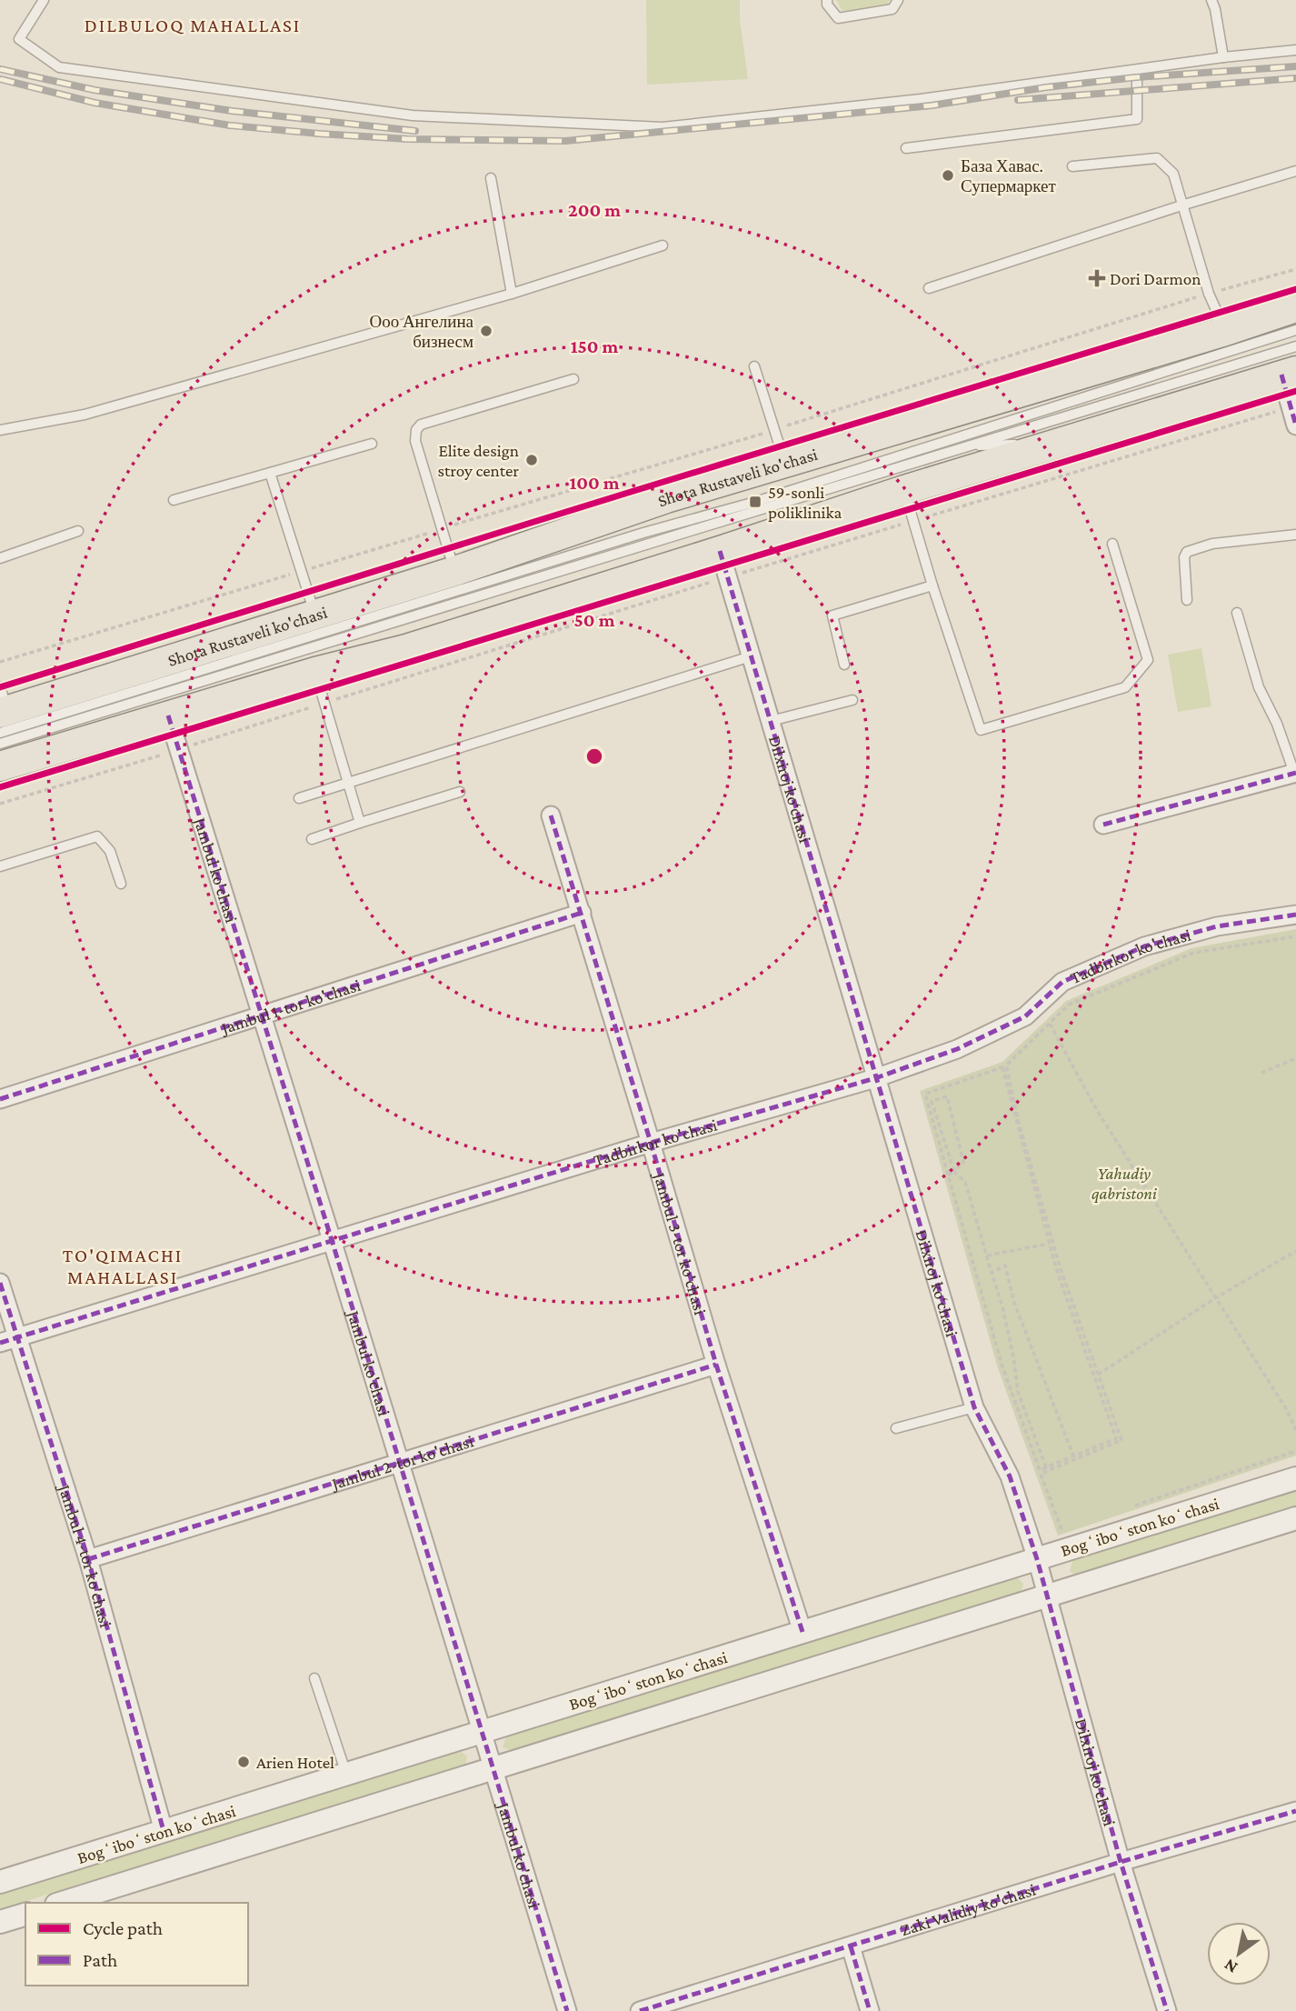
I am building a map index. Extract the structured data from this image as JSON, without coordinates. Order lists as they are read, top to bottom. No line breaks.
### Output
{"streets":{"main road":["Shota Rustaveli ko'chasi"],"street":["Dilxiroj ko‘chasi","Jambul ko'chasi","Tadbirkor ko'chasi","Jambul 1-tor ko'chasi","Jambul 3-tor ko'chasi","Jambul 2-tor ko'chasi","Bogʻiboʻston koʻchasi","Jambul 4-tor ko'chasi","Zaki Validiy ko'chasi"]},"crossings":[["Dilxiroj ko‘chasi","Tadbirkor ko'chasi"],["Dilxiroj ko‘chasi","Bogʻiboʻston koʻchasi"],["Dilxiroj ko‘chasi","Zaki Validiy ko'chasi"],["Jambul ko'chasi","Tadbirkor ko'chasi"],["Jambul ko'chasi","Jambul 1-tor ko'chasi"],["Jambul ko'chasi","Jambul 2-tor ko'chasi"],["Jambul ko'chasi","Bogʻiboʻston koʻchasi"],["Tadbirkor ko'chasi","Jambul 3-tor ko'chasi"],["Tadbirkor ko'chasi","Jambul 4-tor ko'chasi"],["Jambul 1-tor ko'chasi","Jambul 3-tor ko'chasi"],["Jambul 3-tor ko'chasi","Jambul 2-tor ko'chasi"],["Jambul 3-tor ko'chasi","Bogʻiboʻston koʻchasi"],["Jambul 2-tor ko'chasi","Jambul 4-tor ko'chasi"],["Bogʻiboʻston koʻchasi","Jambul 4-tor ko'chasi"]],"districts":["DILBULOQ MAHALLASI","TO'QIMACHI MAHALLASI"],"parks":["Yahudiy qabristoni"],"places":{"other":["База Хавас. Супермаркет","Ооо Ангелина бизнесм","Elite design stroy center","Arien Hotel"],"health":["Dori Darmon"],"transit":["59-sonli poliklinika"]},"legend":["Cycle path","Path"],"north":"bottom left","rings":["200 m","150 m","100 m","50 m"]}
